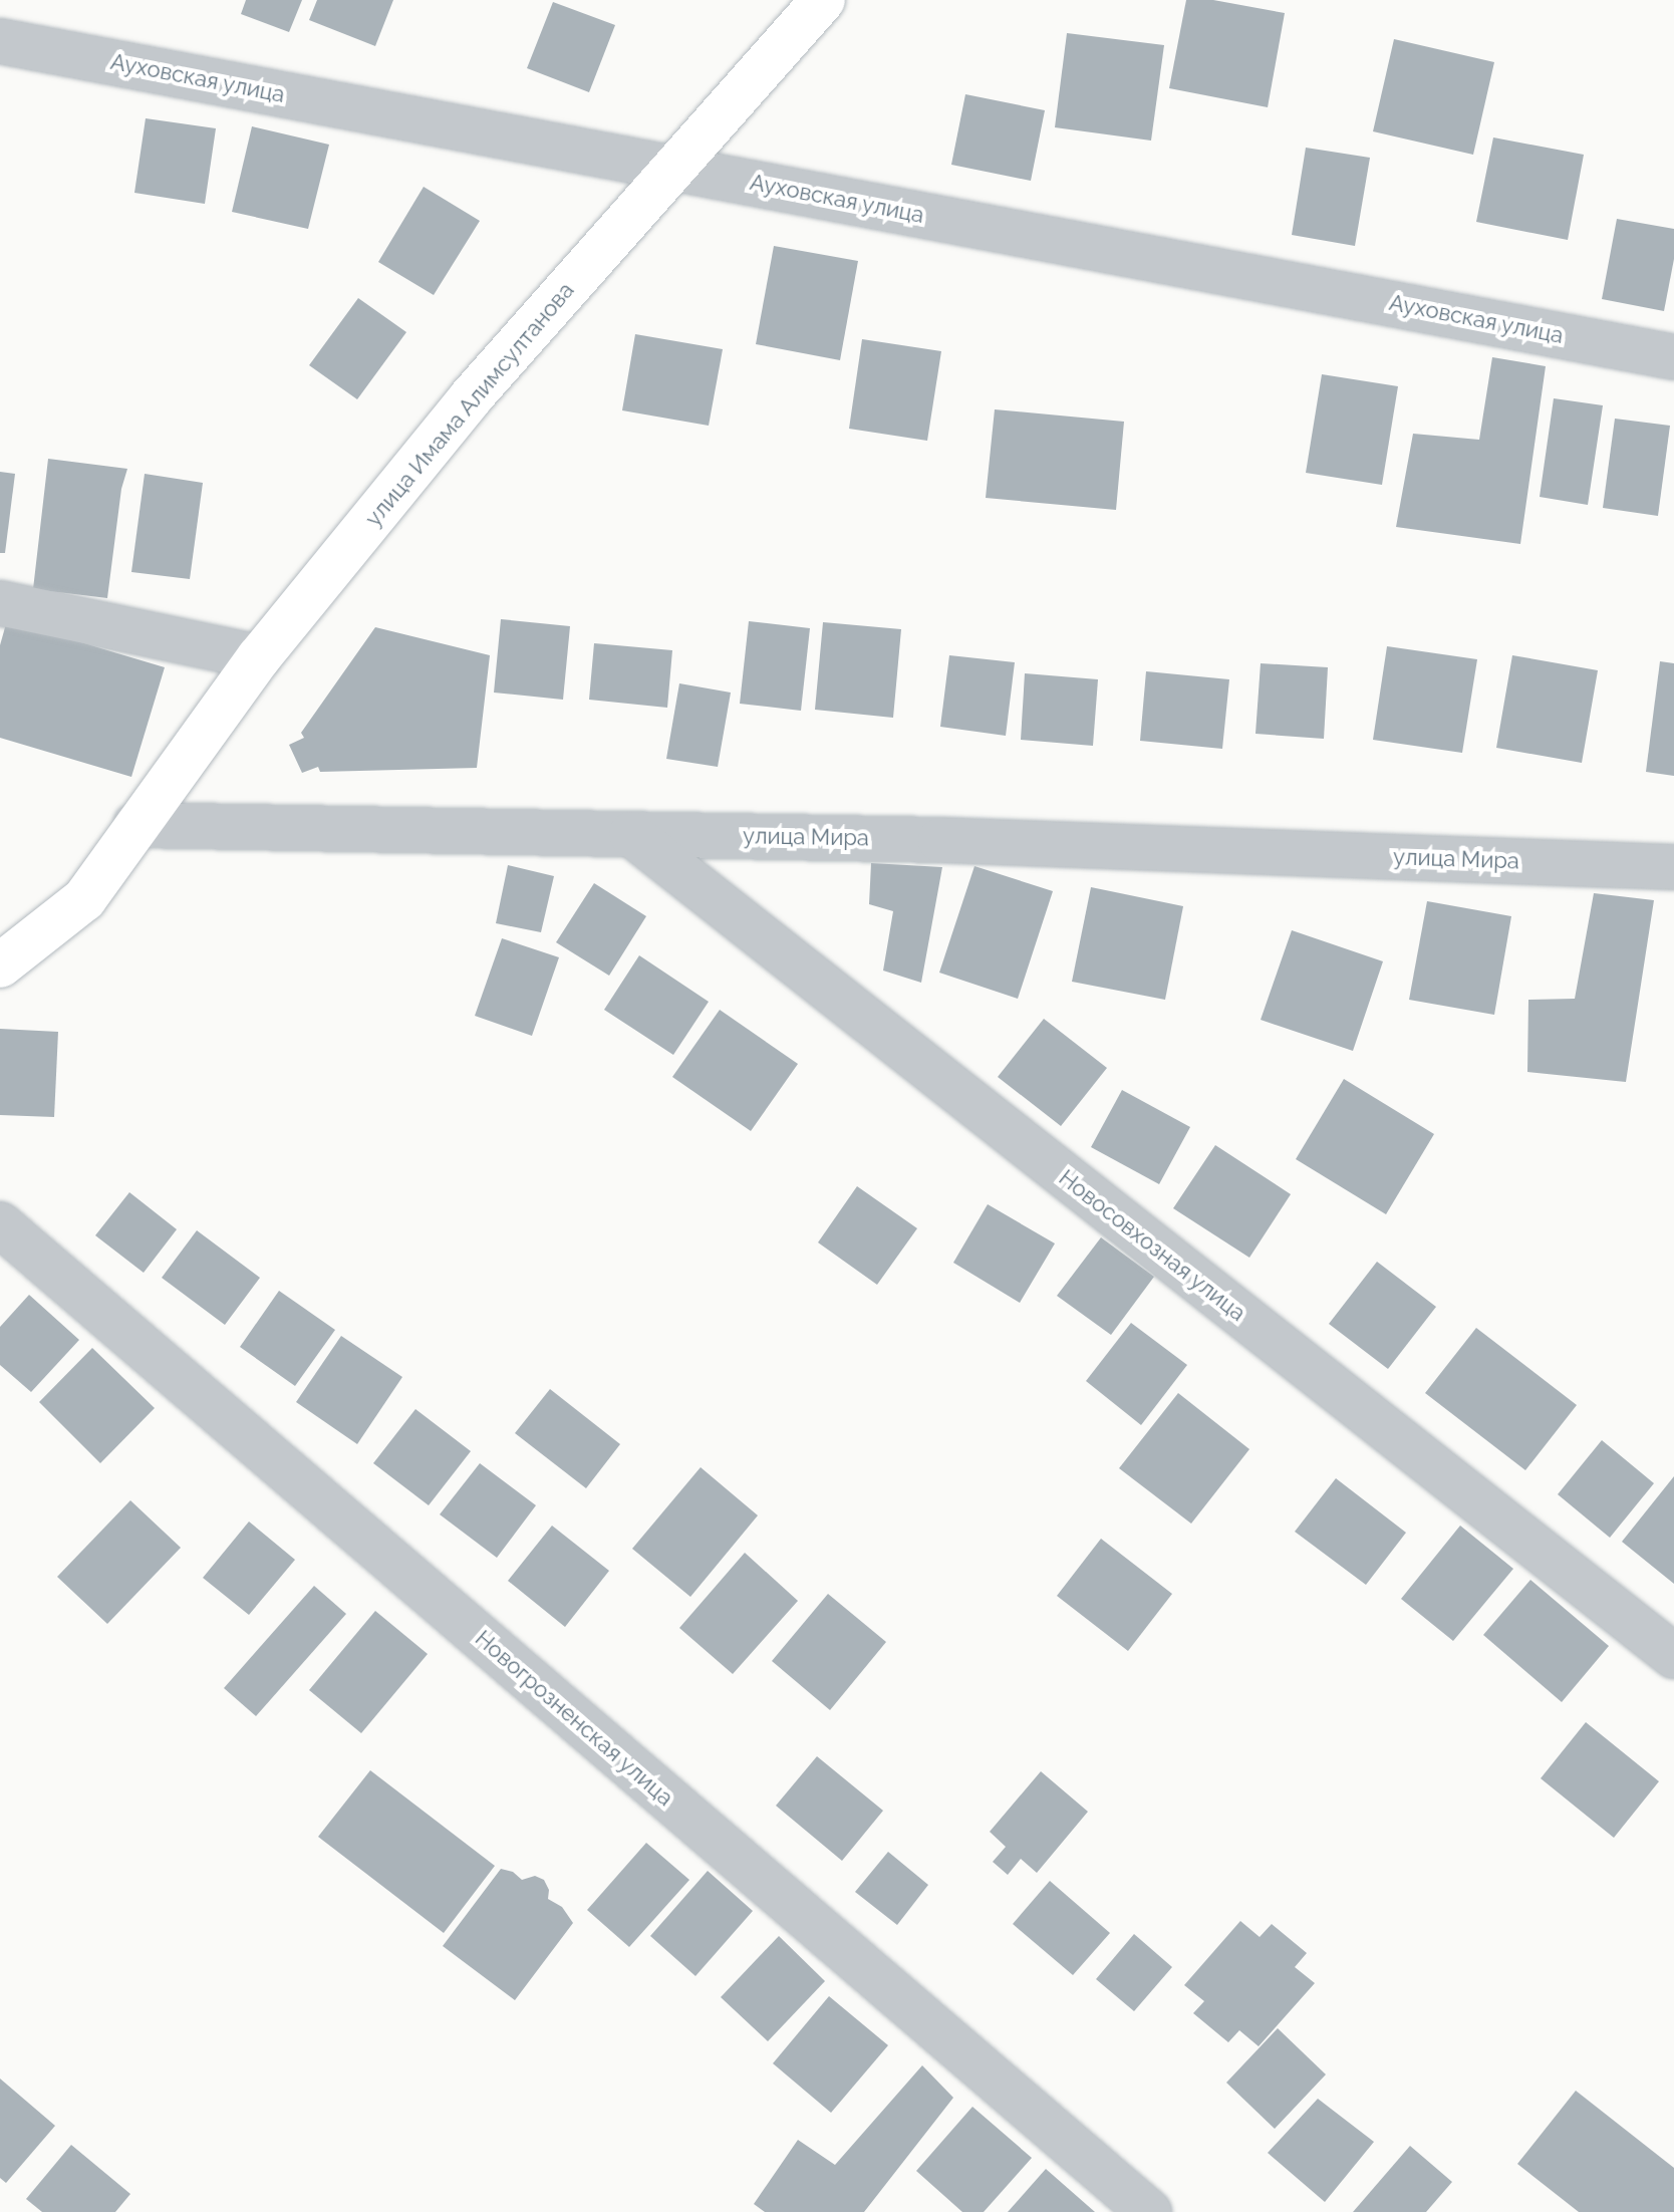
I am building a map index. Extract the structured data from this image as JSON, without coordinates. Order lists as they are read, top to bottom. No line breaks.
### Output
{"streets":{"main road":["улица Имама Алимсултанова"],"street":["Ауховская улица","улица Мира","Новосовхозная улица","Новогрозненская улица"]},"crossings":[["Ауховская улица","улица Имама Алимсултанова"],["улица Имама Алимсултанова","улица Мира"],["улица Мира","Новосовхозная улица"]]}
